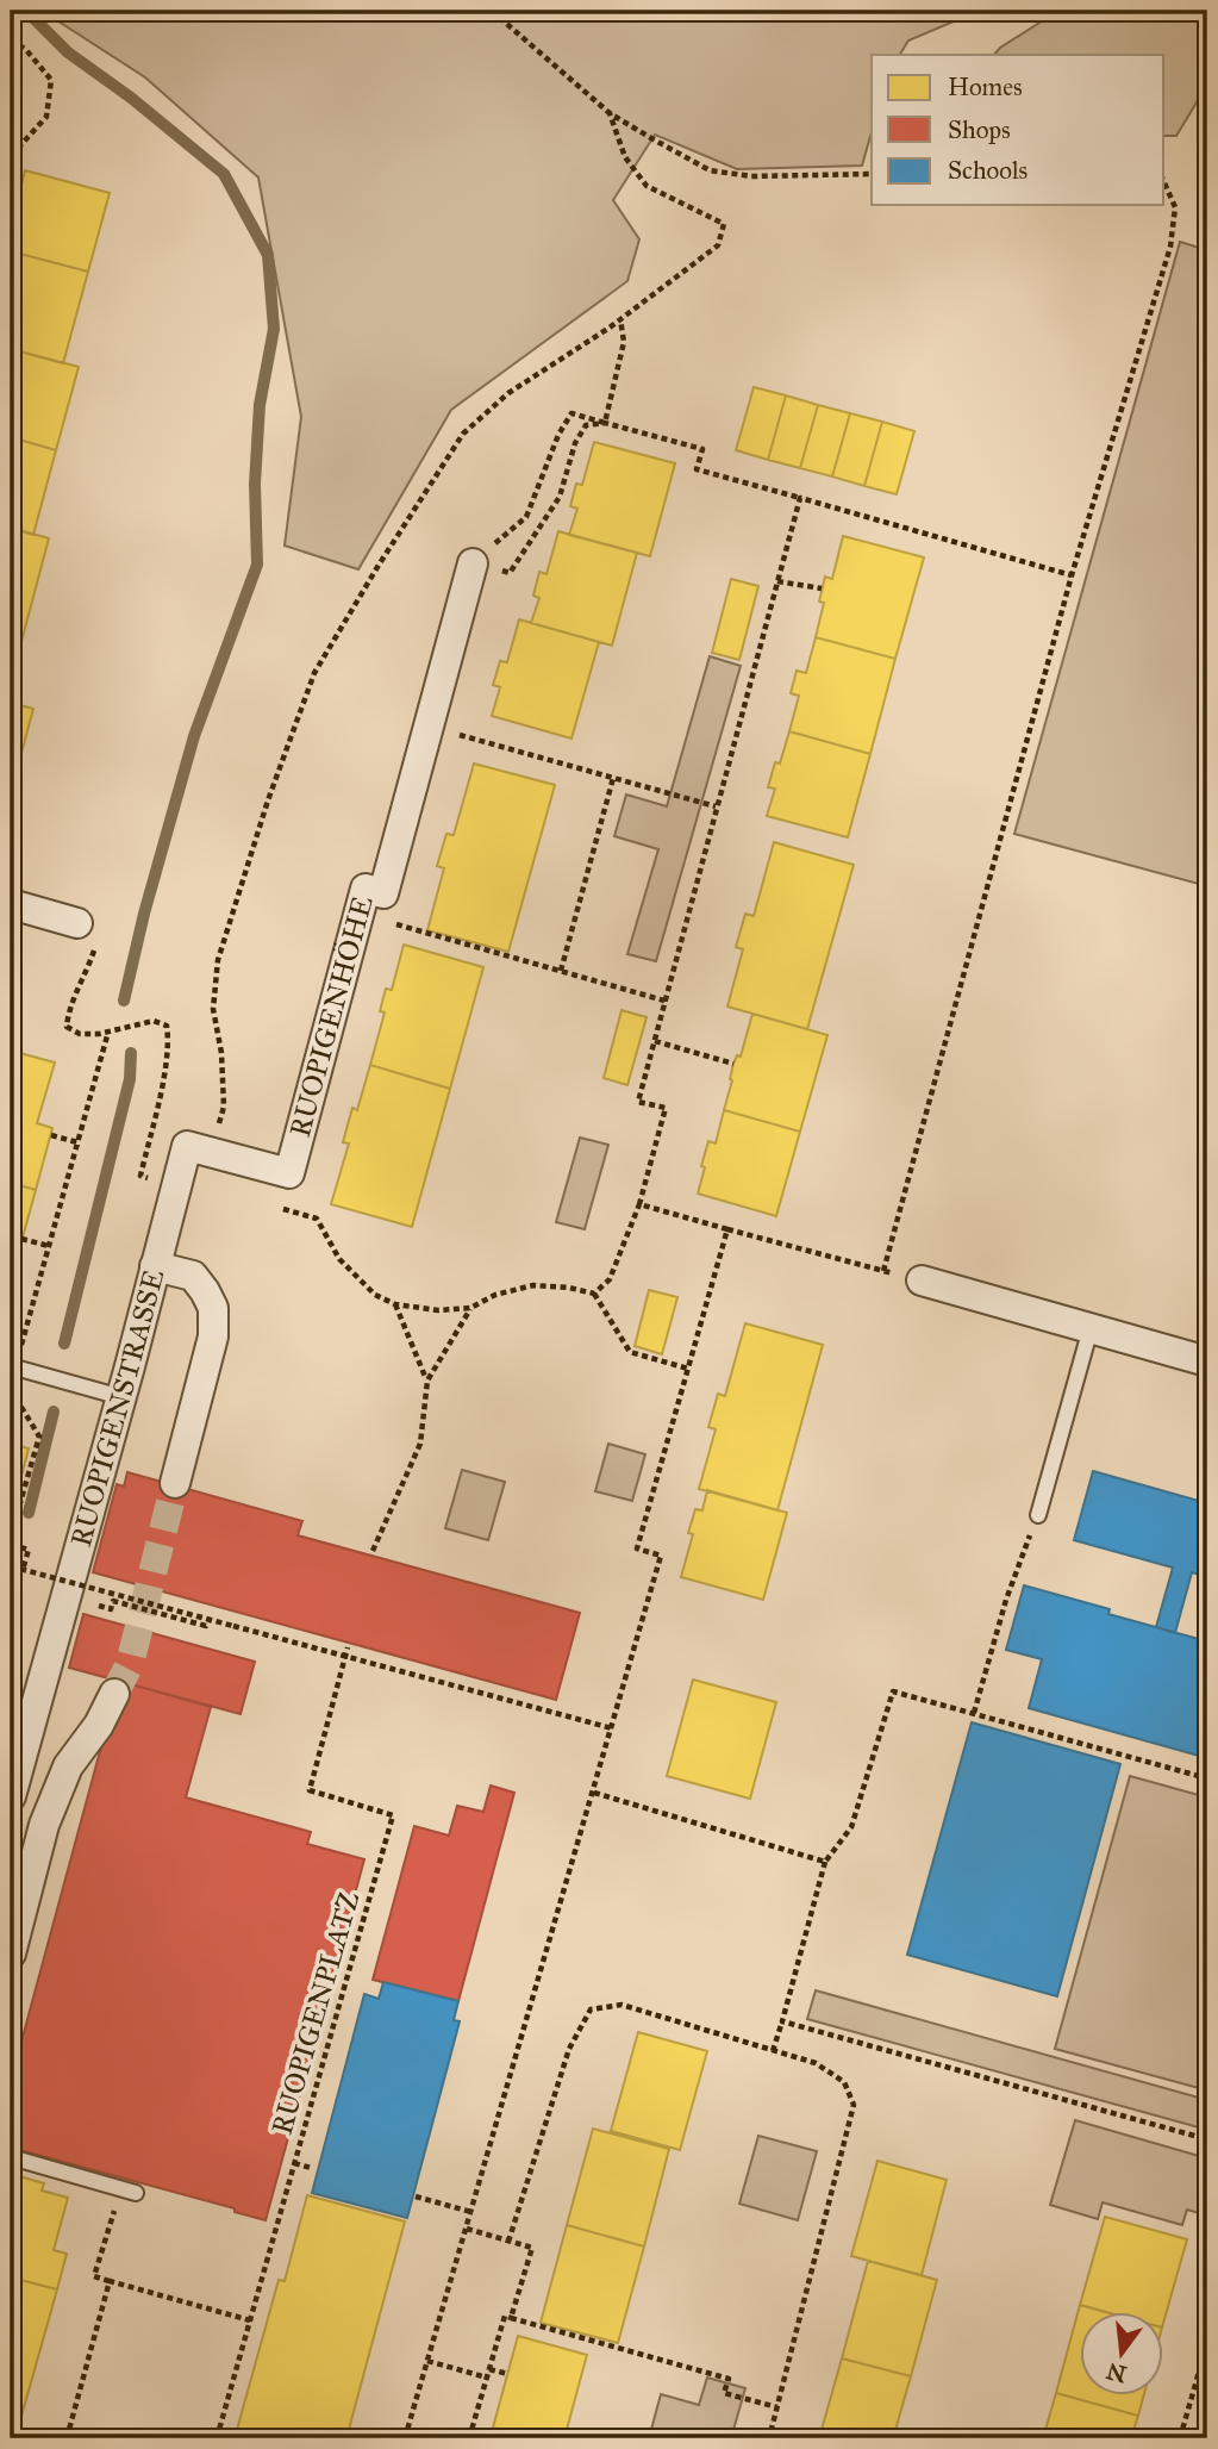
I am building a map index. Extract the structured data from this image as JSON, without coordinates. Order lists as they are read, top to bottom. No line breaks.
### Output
{"streets":{"street":["RUOPIGENHÖHE","RUOPIGENSTRASSE"],"path":["RUOPIGENPLATZ"]},"legend":["Homes","Shops","Schools"],"north":"bottom"}
